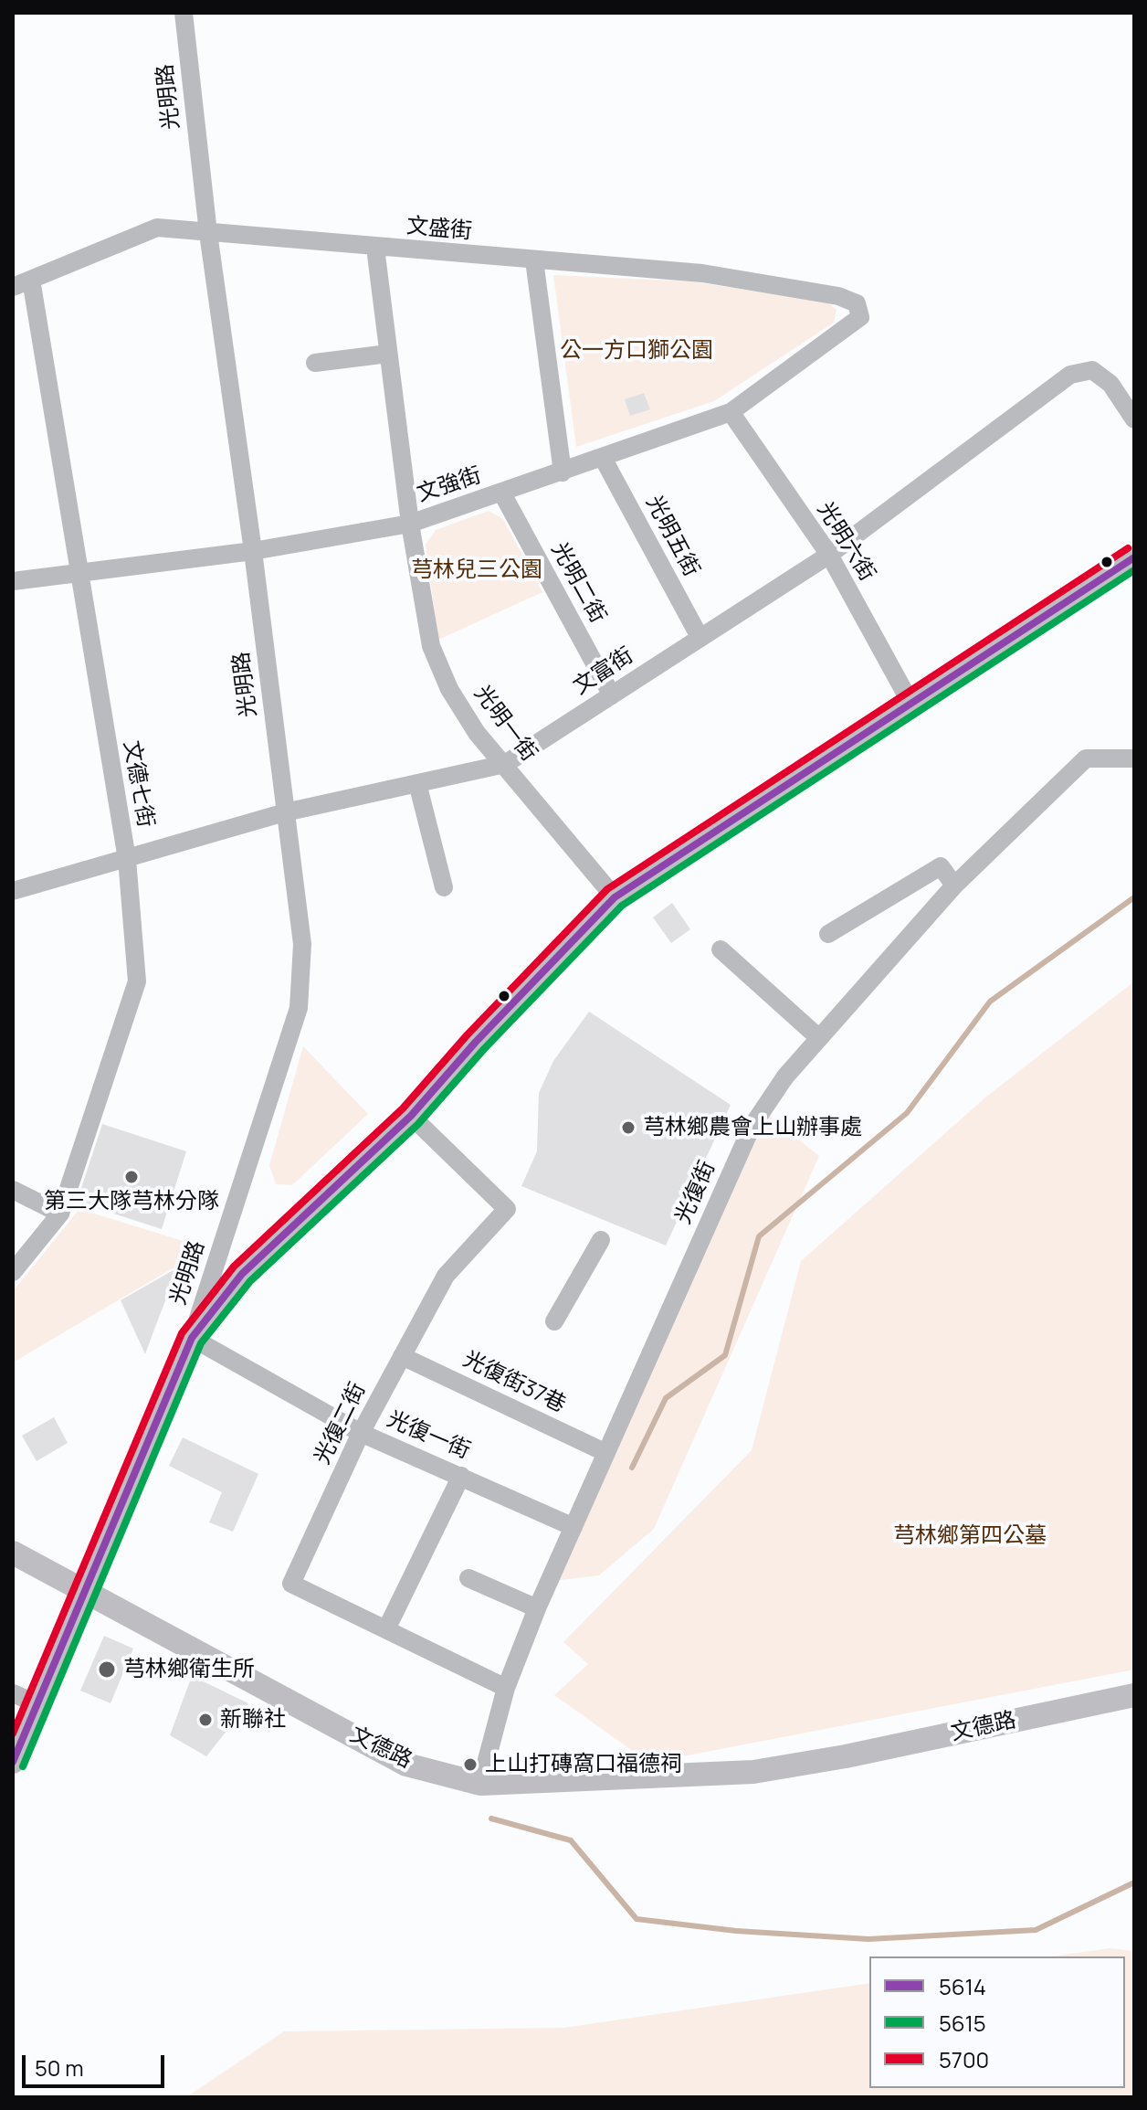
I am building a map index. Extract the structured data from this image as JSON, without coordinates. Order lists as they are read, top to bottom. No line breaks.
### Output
{"streets":{"main road":["文德路"],"street":["光明路","文盛街","文強街","光明五街","光明六街","光明二街","文富街","光明一街","文德七街","光復街","光復街37巷","光復二街","光復一街"]},"crossings":[["光明路","文盛街"],["光明路","文強街"],["光明路","文富街"],["光明路","光復一街"],["文盛街","文強街"],["文盛街","光明一街"],["文盛街","文德七街"],["文強街","光明五街"],["文強街","光明六街"],["文強街","光明二街"],["文強街","光明一街"],["文強街","文德七街"],["光明五街","文富街"],["光明六街","文富街"],["光明二街","文富街"],["文富街","光明一街"],["文富街","文德七街"],["光復街","光復街37巷"],["光復街","光復二街"],["光復街","光復一街"],["光復街","文德路"],["光復街37巷","光復二街"],["光復二街","光復一街"]],"parks":["公一方口獅公園","芎林兒三公園","芎林鄉第四公墓"],"places":["芎林鄉農會上山辦事處","第三大隊芎林分隊","芎林鄉衛生所","新聯社","上山打磚窩口福德祠"],"lines":["transit line 5700","transit line 5614","transit line 5615"],"legend":["5614","5615","5700"],"scale_bar":"50 m"}
